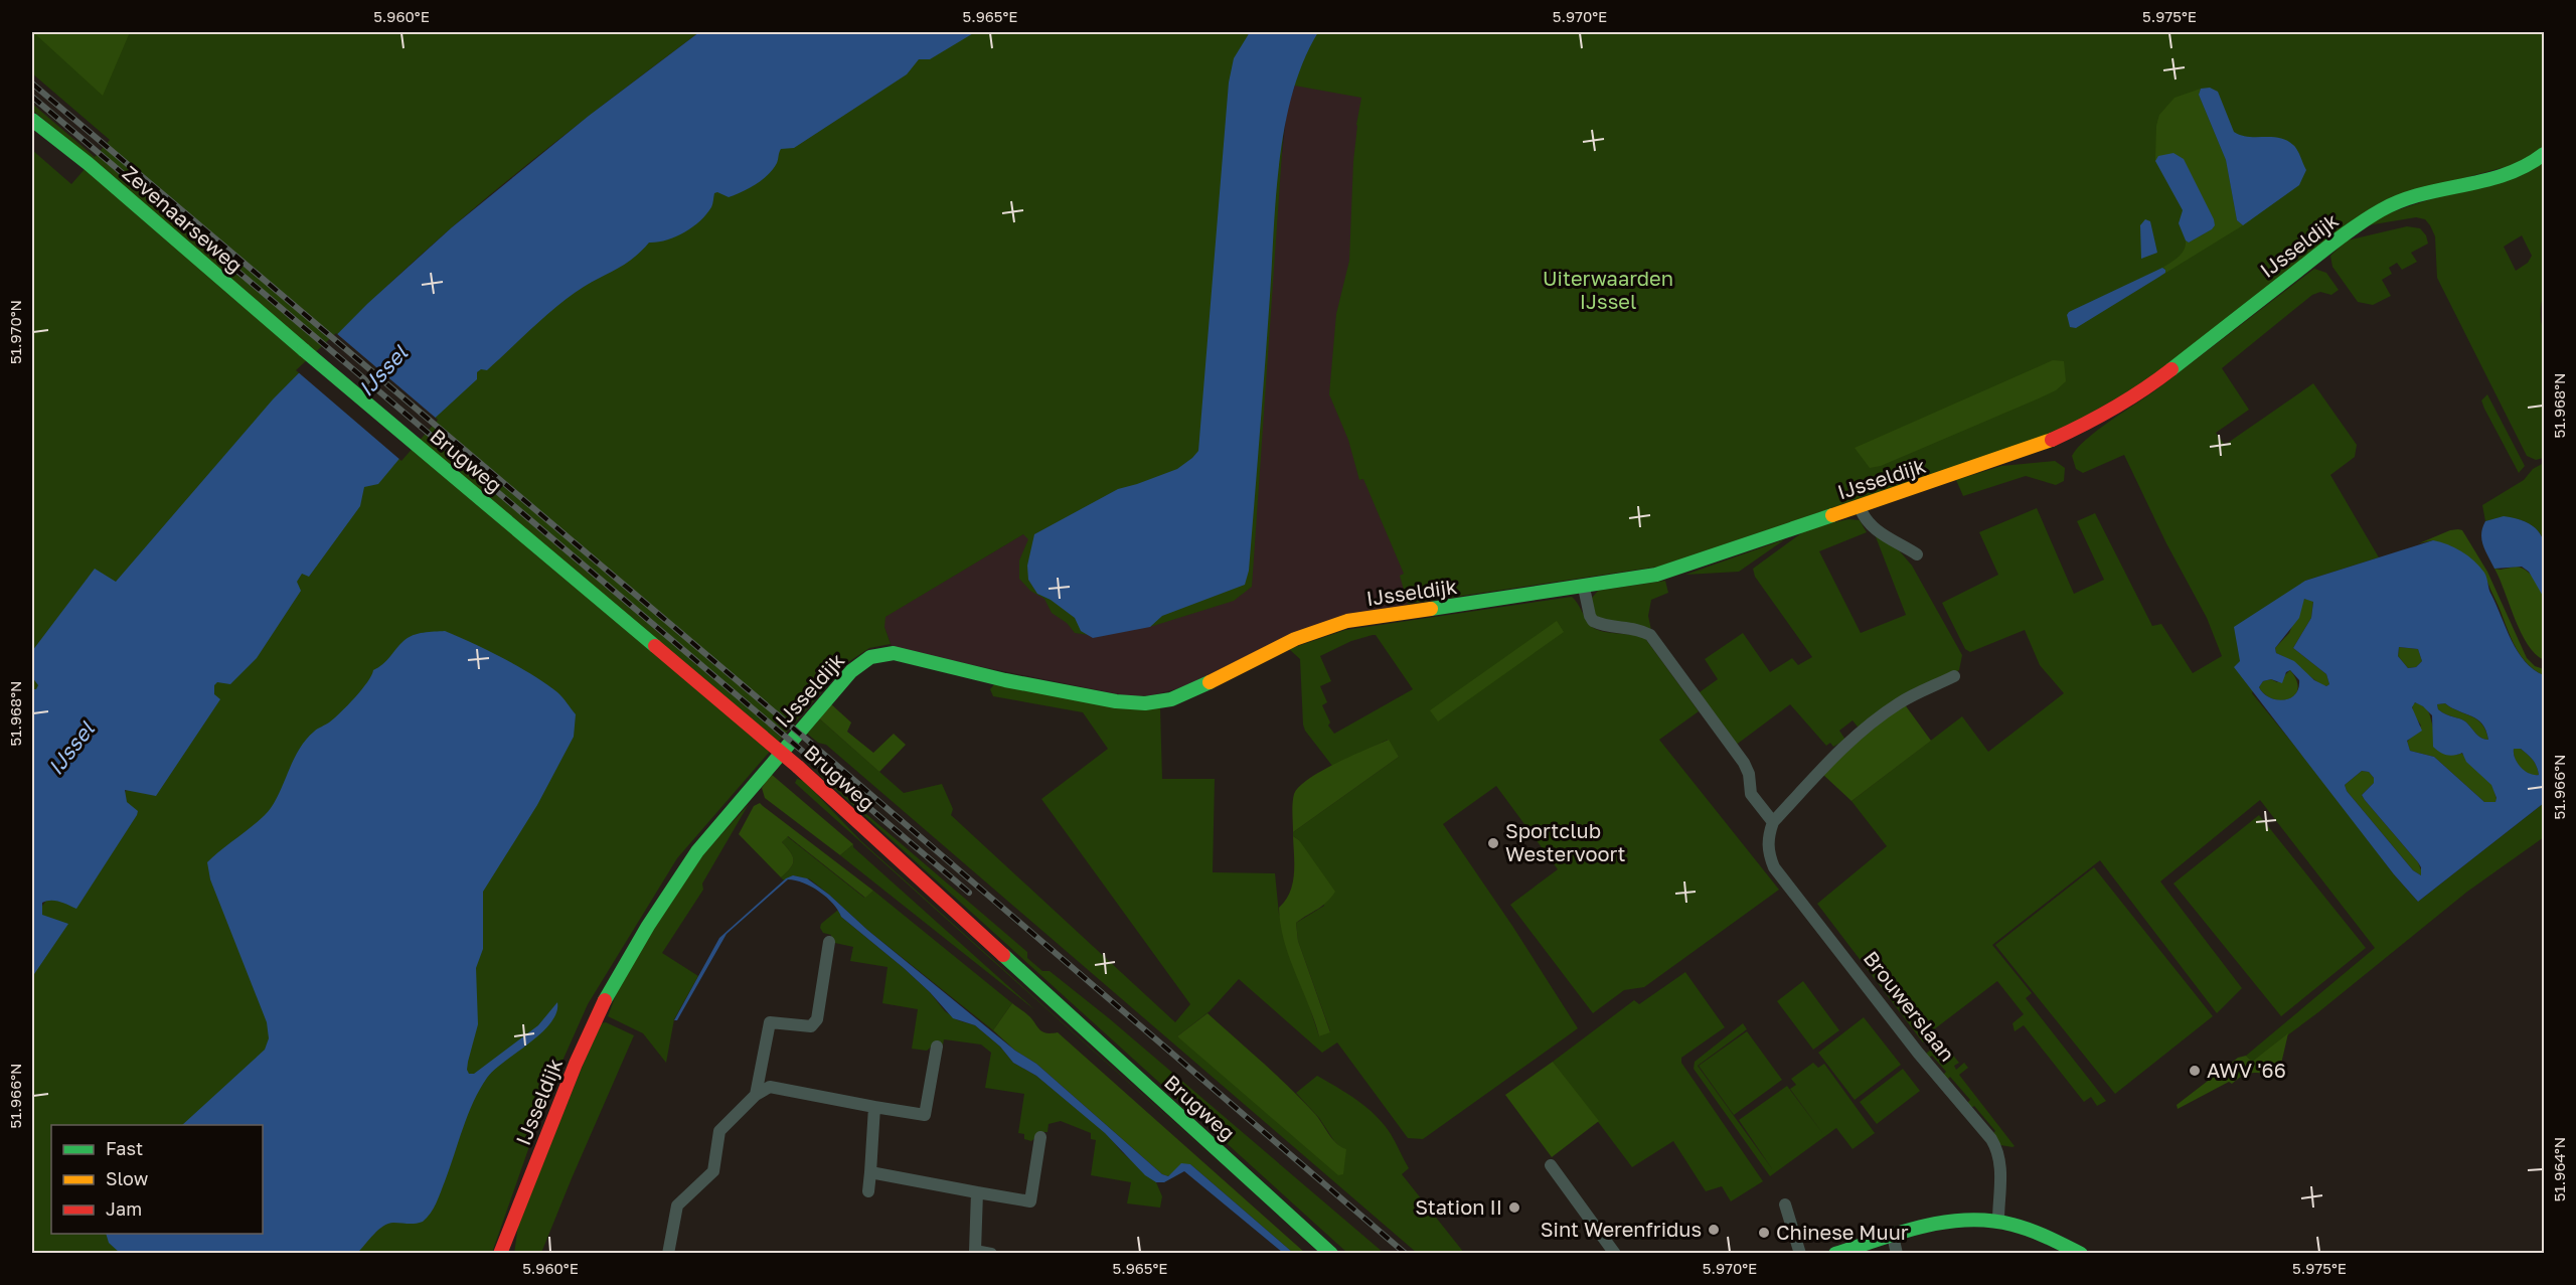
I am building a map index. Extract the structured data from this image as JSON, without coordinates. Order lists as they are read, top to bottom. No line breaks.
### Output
{"streets":{"street":["Zevenaarseweg","IJsseldijk","Brugweg","Brouwerslaan"]},"crossings":[["Zevenaarseweg","Brugweg"]],"water":["IJssel"],"parks":["Uiterwaarden IJssel"],"places":["Sportclub Westervoort","AWV '66","Station II","Sint Werenfridus","Chinese Muur"],"legend":["Fast","Slow","Jam"],"coordinates":["5.960°E","5.965°E","5.970°E","5.975°E","51.970°N","51.968°N","51.966°N","51.964°N"]}
